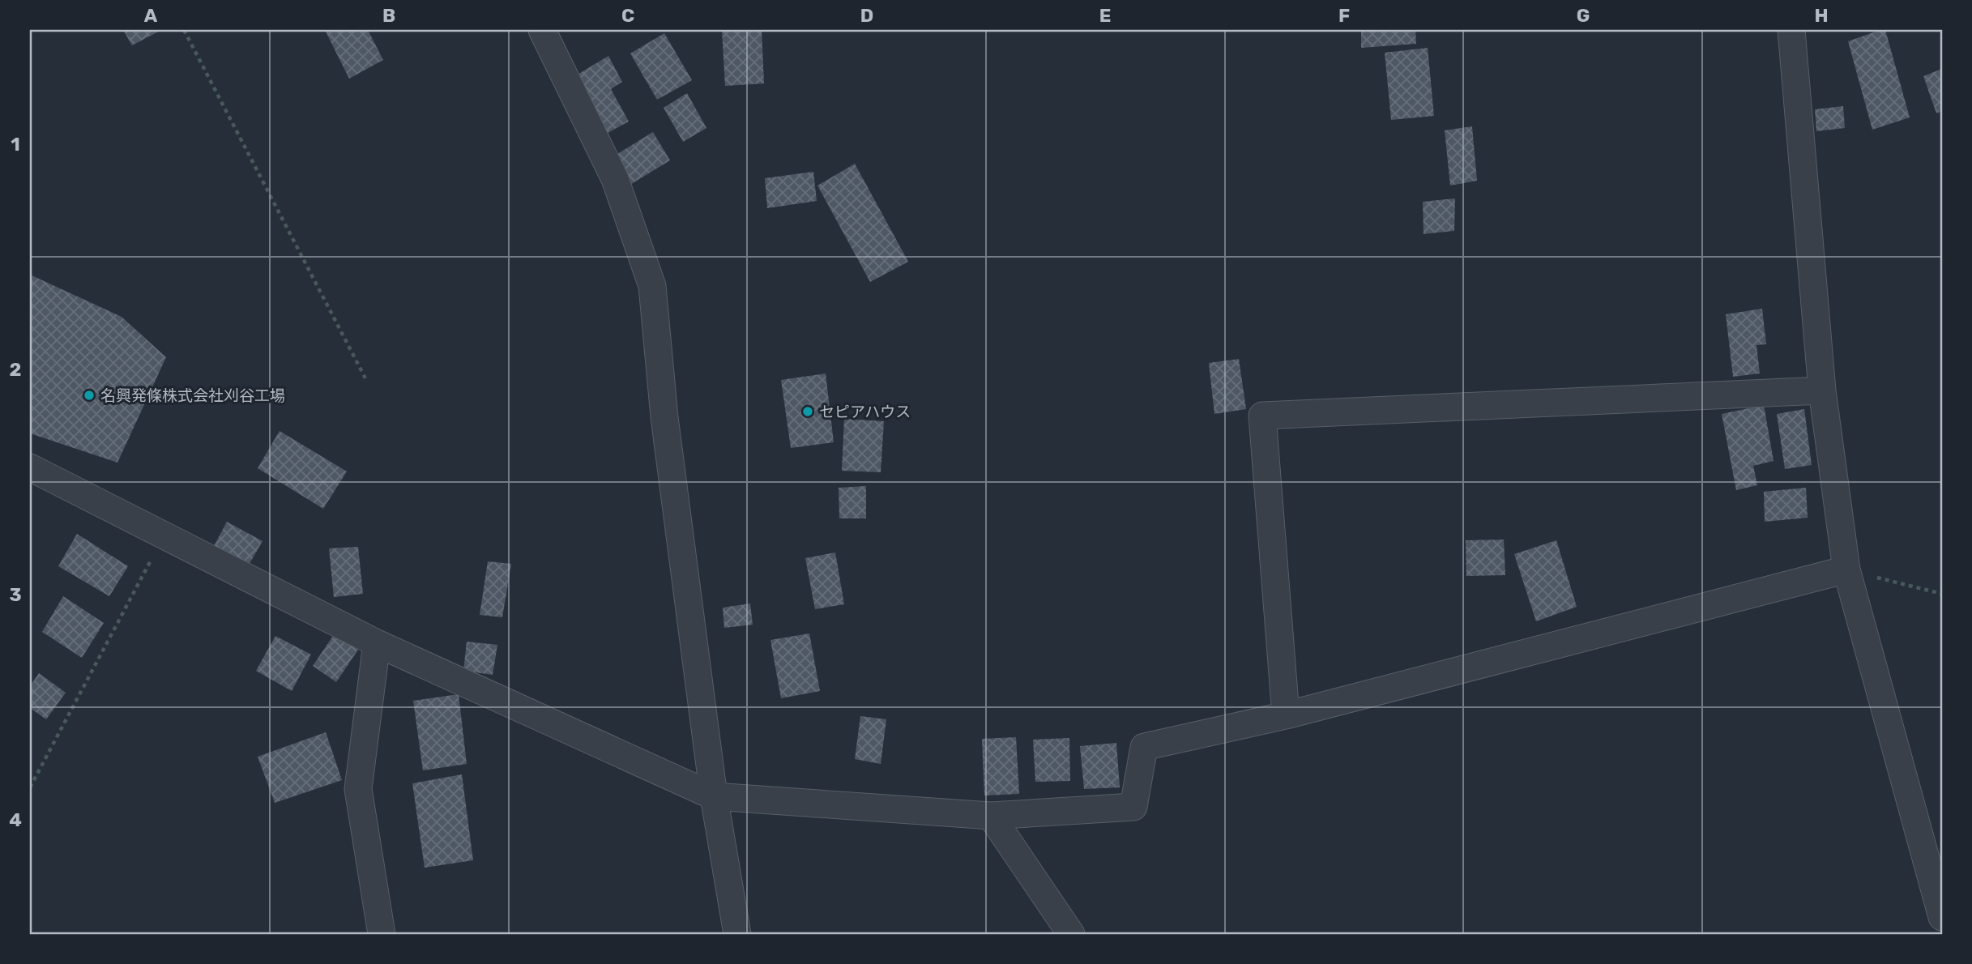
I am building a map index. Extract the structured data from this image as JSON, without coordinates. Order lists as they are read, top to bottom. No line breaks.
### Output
{"places":["名興発條株式会社刈谷工場","セピアハウス"],"grid":{"columns":["A","B","C","D","E","F","G","H"],"rows":["1","2","3","4"]}}
